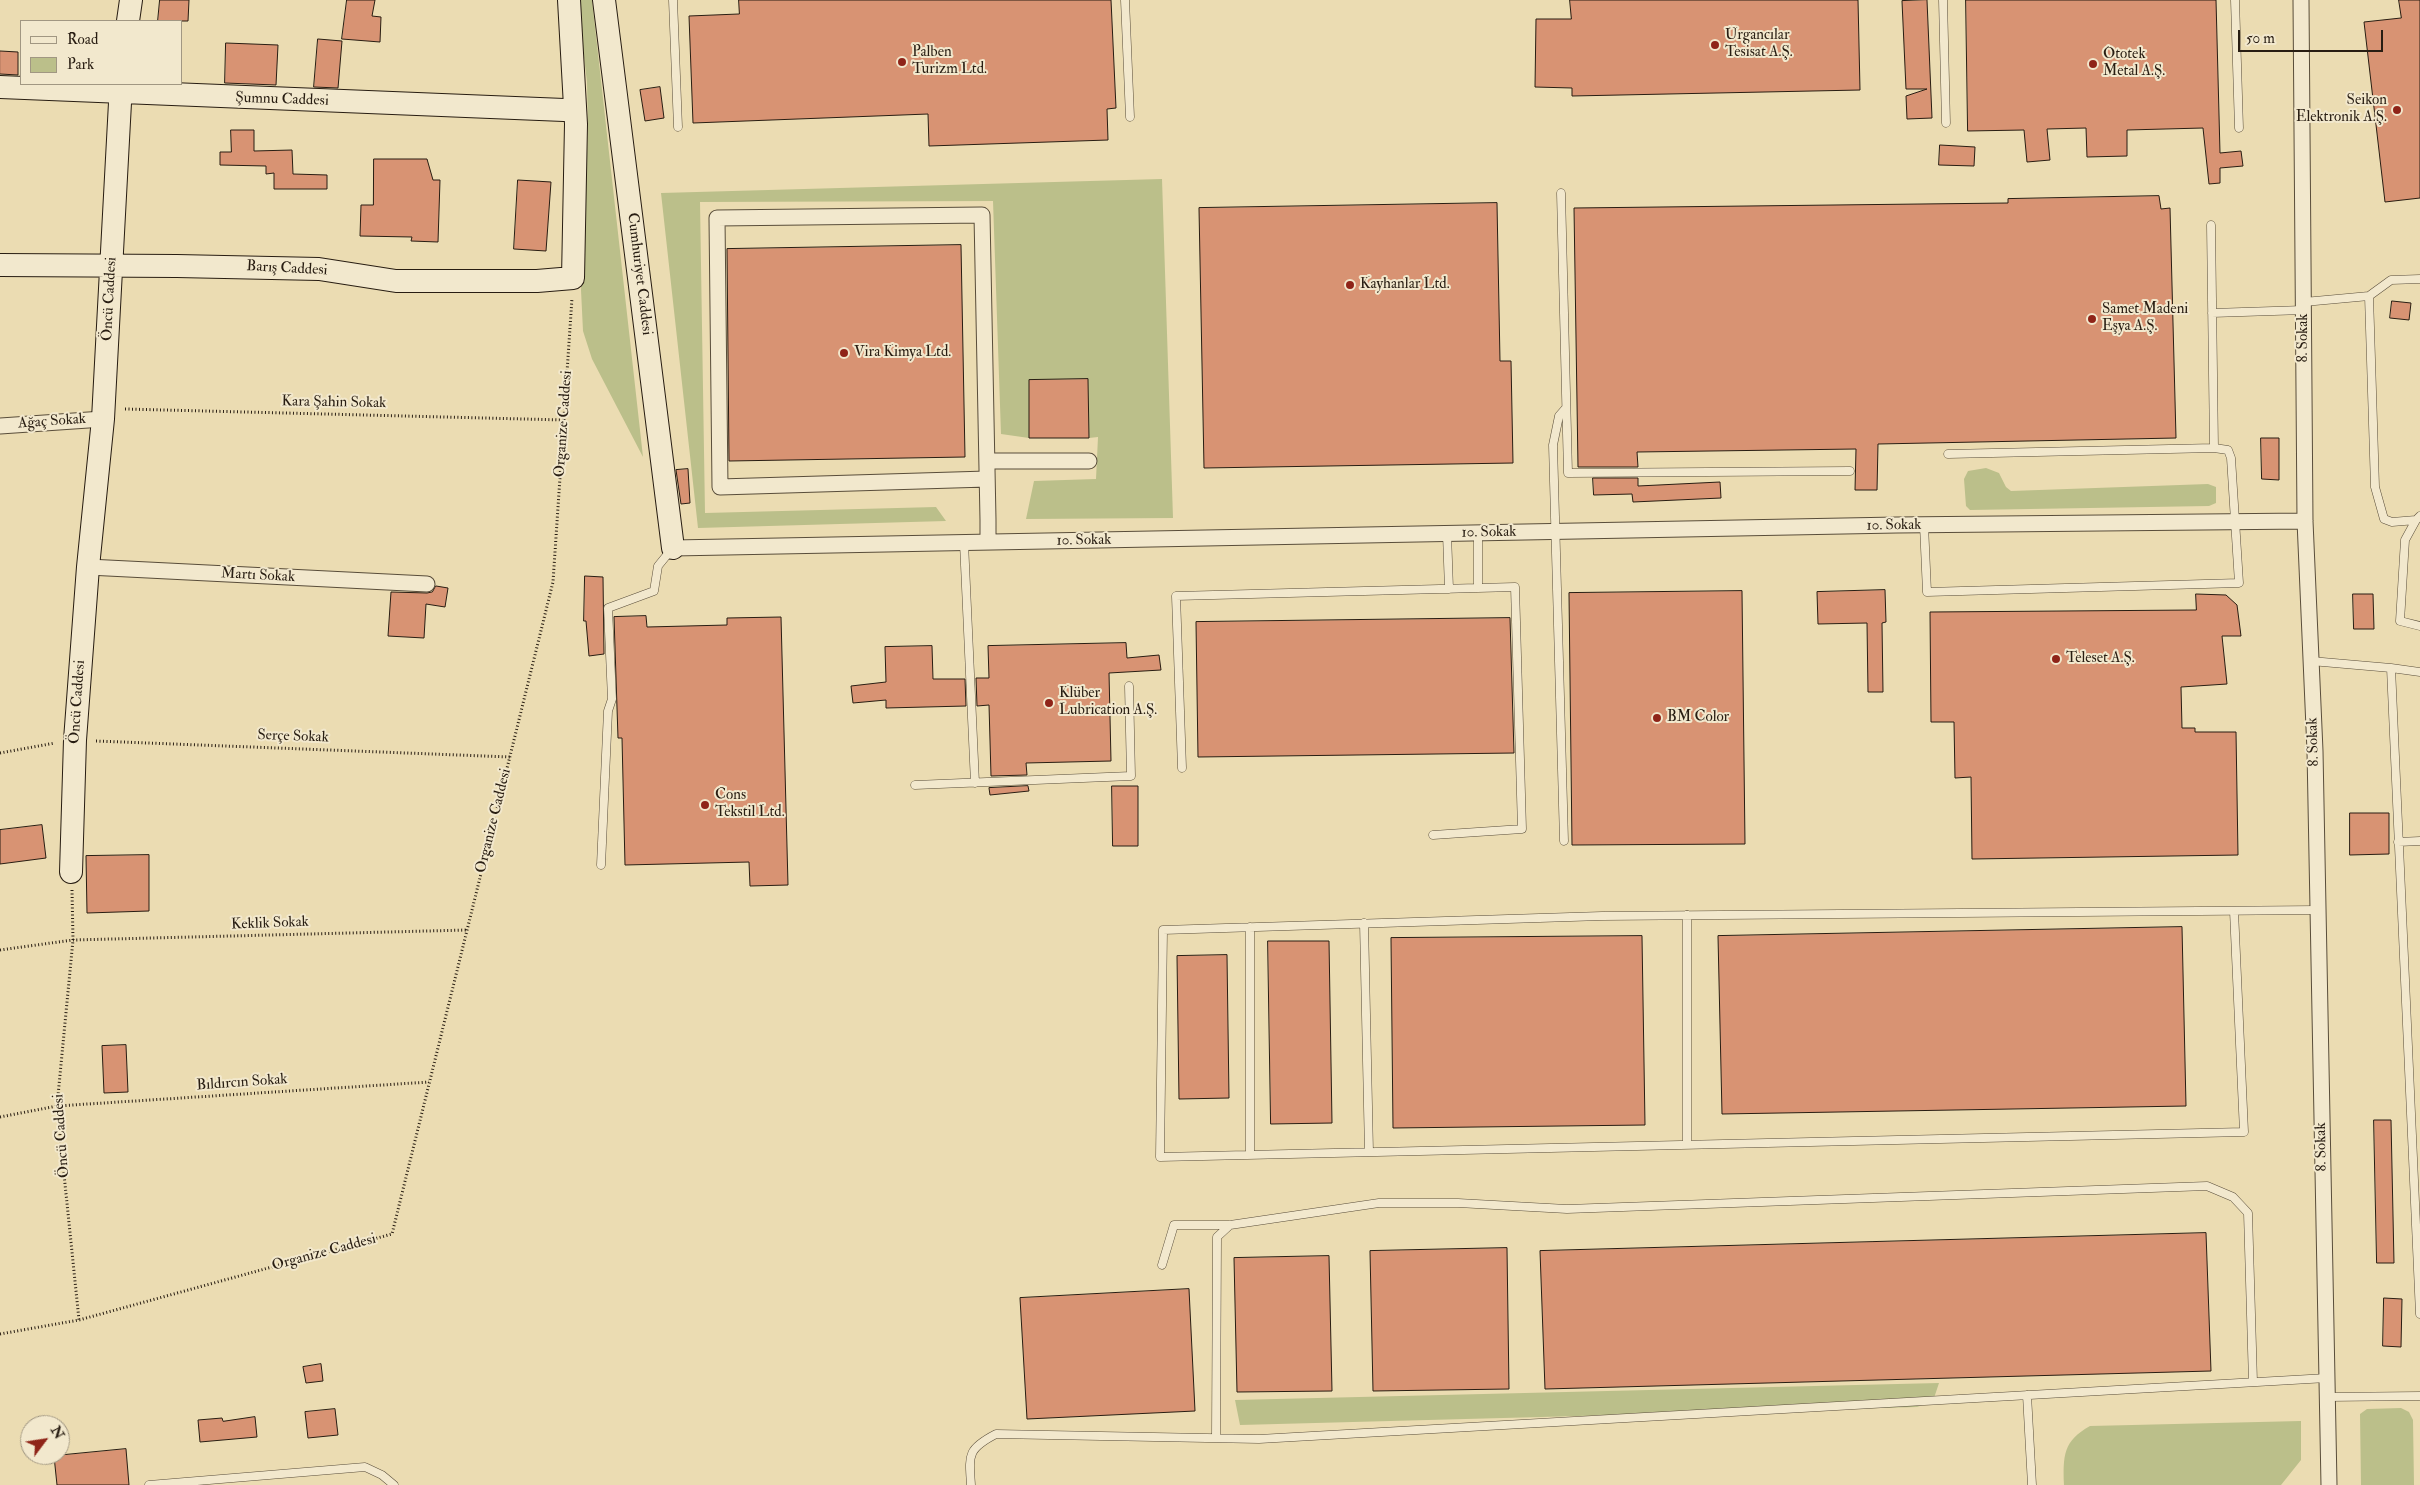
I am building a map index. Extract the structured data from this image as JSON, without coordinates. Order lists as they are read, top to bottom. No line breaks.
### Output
{"streets":{"street":["Şumnu Caddesi","Barış Caddesi","Cumhuriyet Caddesi","Öncü Caddesi","8. Sokak","Ağaç Sokak","10. Sokak","Martı Sokak"],"path":["Kara Şahin Sokak","Organize Caddesi","Serçe Sokak","Keklik Sokak","Bıldırcın Sokak"]},"crossings":[["Şumnu Caddesi","Öncü Caddesi"],["Barış Caddesi","Öncü Caddesi"],["Barış Caddesi","Organize Caddesi"],["Cumhuriyet Caddesi","10. Sokak"],["Öncü Caddesi","Kara Şahin Sokak"],["Öncü Caddesi","Ağaç Sokak"],["Öncü Caddesi","Organize Caddesi"],["Öncü Caddesi","Martı Sokak"],["Öncü Caddesi","Serçe Sokak"],["Öncü Caddesi","Keklik Sokak"],["Öncü Caddesi","Bıldırcın Sokak"],["8. Sokak","10. Sokak"],["Kara Şahin Sokak","Ağaç Sokak"],["Kara Şahin Sokak","Organize Caddesi"],["Organize Caddesi","Serçe Sokak"],["Organize Caddesi","Keklik Sokak"],["Organize Caddesi","Bıldırcın Sokak"]],"places":["Urgancılar Tesisat A.Ş.","Palben Turizm Ltd.","Ototek Metal A.Ş.","Seikon Elektronik A.Ş.","Kayhanlar Ltd.","Samet Madeni Eşya A.Ş.","Vira Kimya Ltd.","Teleset A.Ş.","Klüber Lubrication A.Ş.","BM Color","Cons Tekstil Ltd."],"legend":["Road","Park"],"scale_bar":"50 m","north":"top right"}
